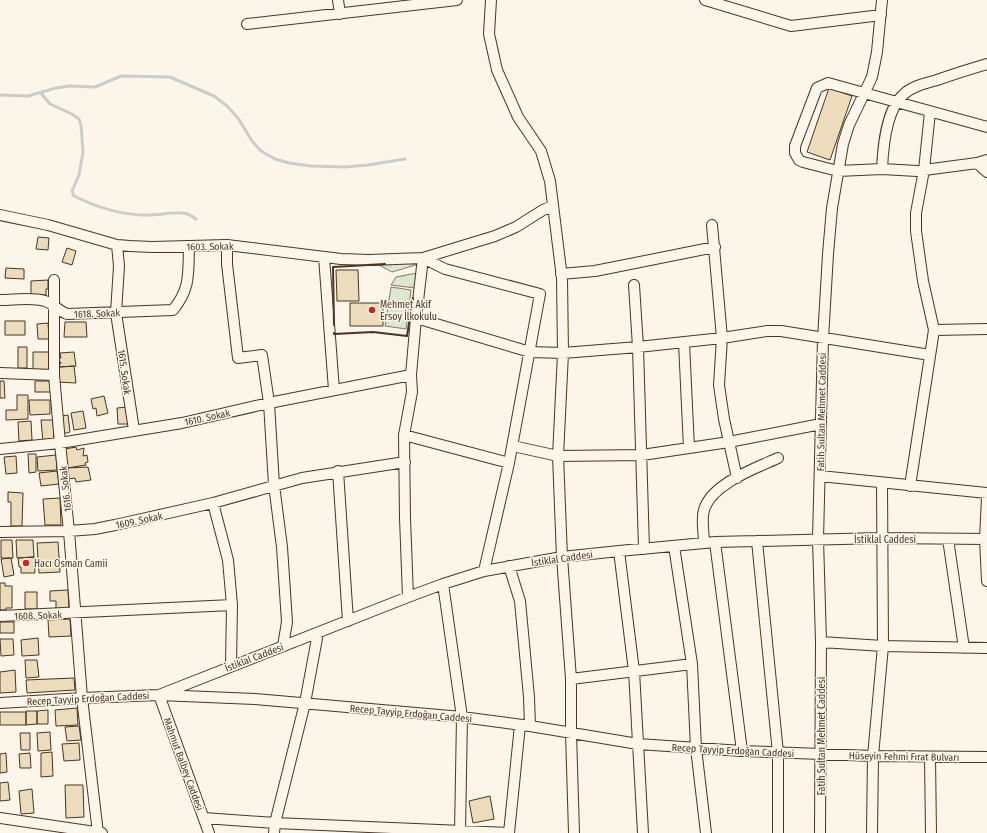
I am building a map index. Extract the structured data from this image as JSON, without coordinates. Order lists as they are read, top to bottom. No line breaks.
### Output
{"streets":{"street":["1603. Sokak","1618. Sokak","1615. Sokak","Fatih Sultan Mehmet Caddesi","1610. Sokak","1616. Sokak","1609. Sokak","İstiklal Caddesi","1608. Sokak","Recep Tayyip Erdoğan Caddesi","Hüseyin Fehmi Fırat Bulvarı","Mahmut Balbey Caddesi"]},"crossings":[["1603. Sokak","1618. Sokak"],["1603. Sokak","1615. Sokak"],["1618. Sokak","1615. Sokak"],["1618. Sokak","1616. Sokak"],["1615. Sokak","1610. Sokak"],["Fatih Sultan Mehmet Caddesi","İstiklal Caddesi"],["Fatih Sultan Mehmet Caddesi","Recep Tayyip Erdoğan Caddesi"],["Fatih Sultan Mehmet Caddesi","Hüseyin Fehmi Fırat Bulvarı"],["1610. Sokak","1616. Sokak"],["1616. Sokak","1609. Sokak"],["1616. Sokak","1608. Sokak"],["1616. Sokak","Recep Tayyip Erdoğan Caddesi"],["İstiklal Caddesi","Recep Tayyip Erdoğan Caddesi"],["İstiklal Caddesi","Mahmut Balbey Caddesi"],["Recep Tayyip Erdoğan Caddesi","Hüseyin Fehmi Fırat Bulvarı"],["Recep Tayyip Erdoğan Caddesi","Mahmut Balbey Caddesi"]],"places":["Mehmet Akif Ersoy İlkokulu","Hacı Osman Camii"]}
